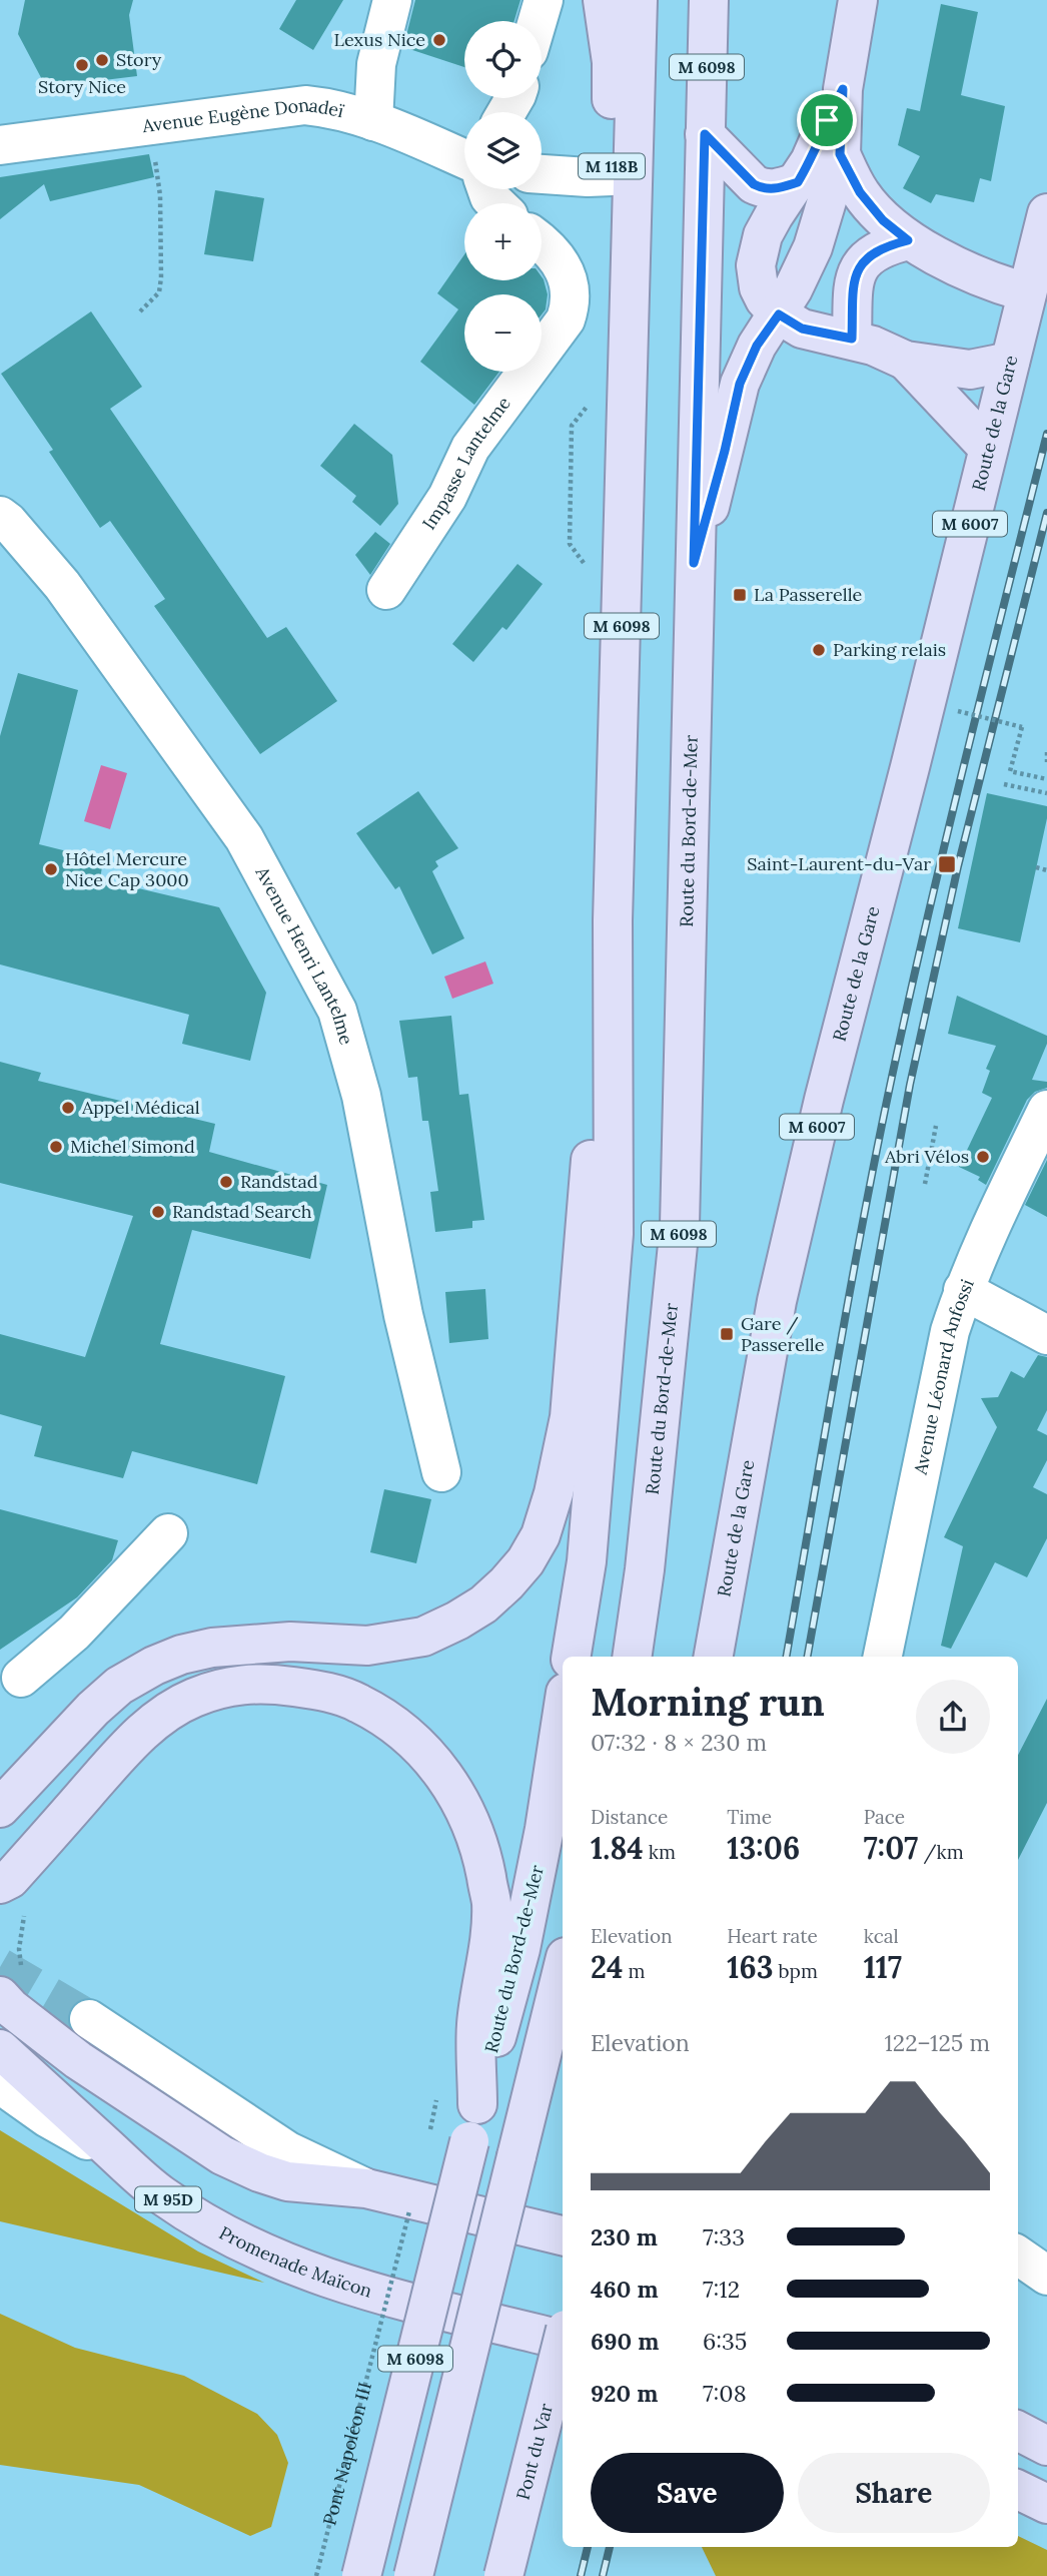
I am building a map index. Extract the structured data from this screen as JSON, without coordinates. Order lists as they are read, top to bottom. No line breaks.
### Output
{"streets":{"main road":["M 6098","M 118B","Route de la Gare","M 6007","Route du Bord-de-Mer","M 95D","Promenade Maïcon","Pont du Var"],"street":["Avenue Eugène Donadeï","Impasse Lantelme","Avenue Henri Lantelme","Avenue Léonard Anfossi"],"path":["Pont Napoléon III"]},"crossings":[["M 6098","M 118B"]],"places":{"other":["Lexus Nice","Story","Story Nice","Parking relais","Hôtel Mercure Nice Cap 3000","Appel Médical","Michel Simond","Abri Vélos","Randstad","Randstad Search"],"transit":["La Passerelle","Saint-Laurent-du-Var","Gare / Passerelle"]},"page":{"map_buttons":["+","−"],"heading":["Morning run","07:32 · 8 × 230 m"],"stats":[["Distance","1.84 km"],["Time","13:06"],["Pace","7:07 /km"],["Elevation","24 m"],["Heart rate","163 bpm"],["kcal","117"]],"chart":["Elevation","122–125 m"],"list":[{"name":"230 m","note":"7:33"},{"name":"460 m","note":"7:12"},{"name":"690 m","note":"6:35"},{"name":"920 m","note":"7:08"}],"buttons":["Save","Share"]}}
